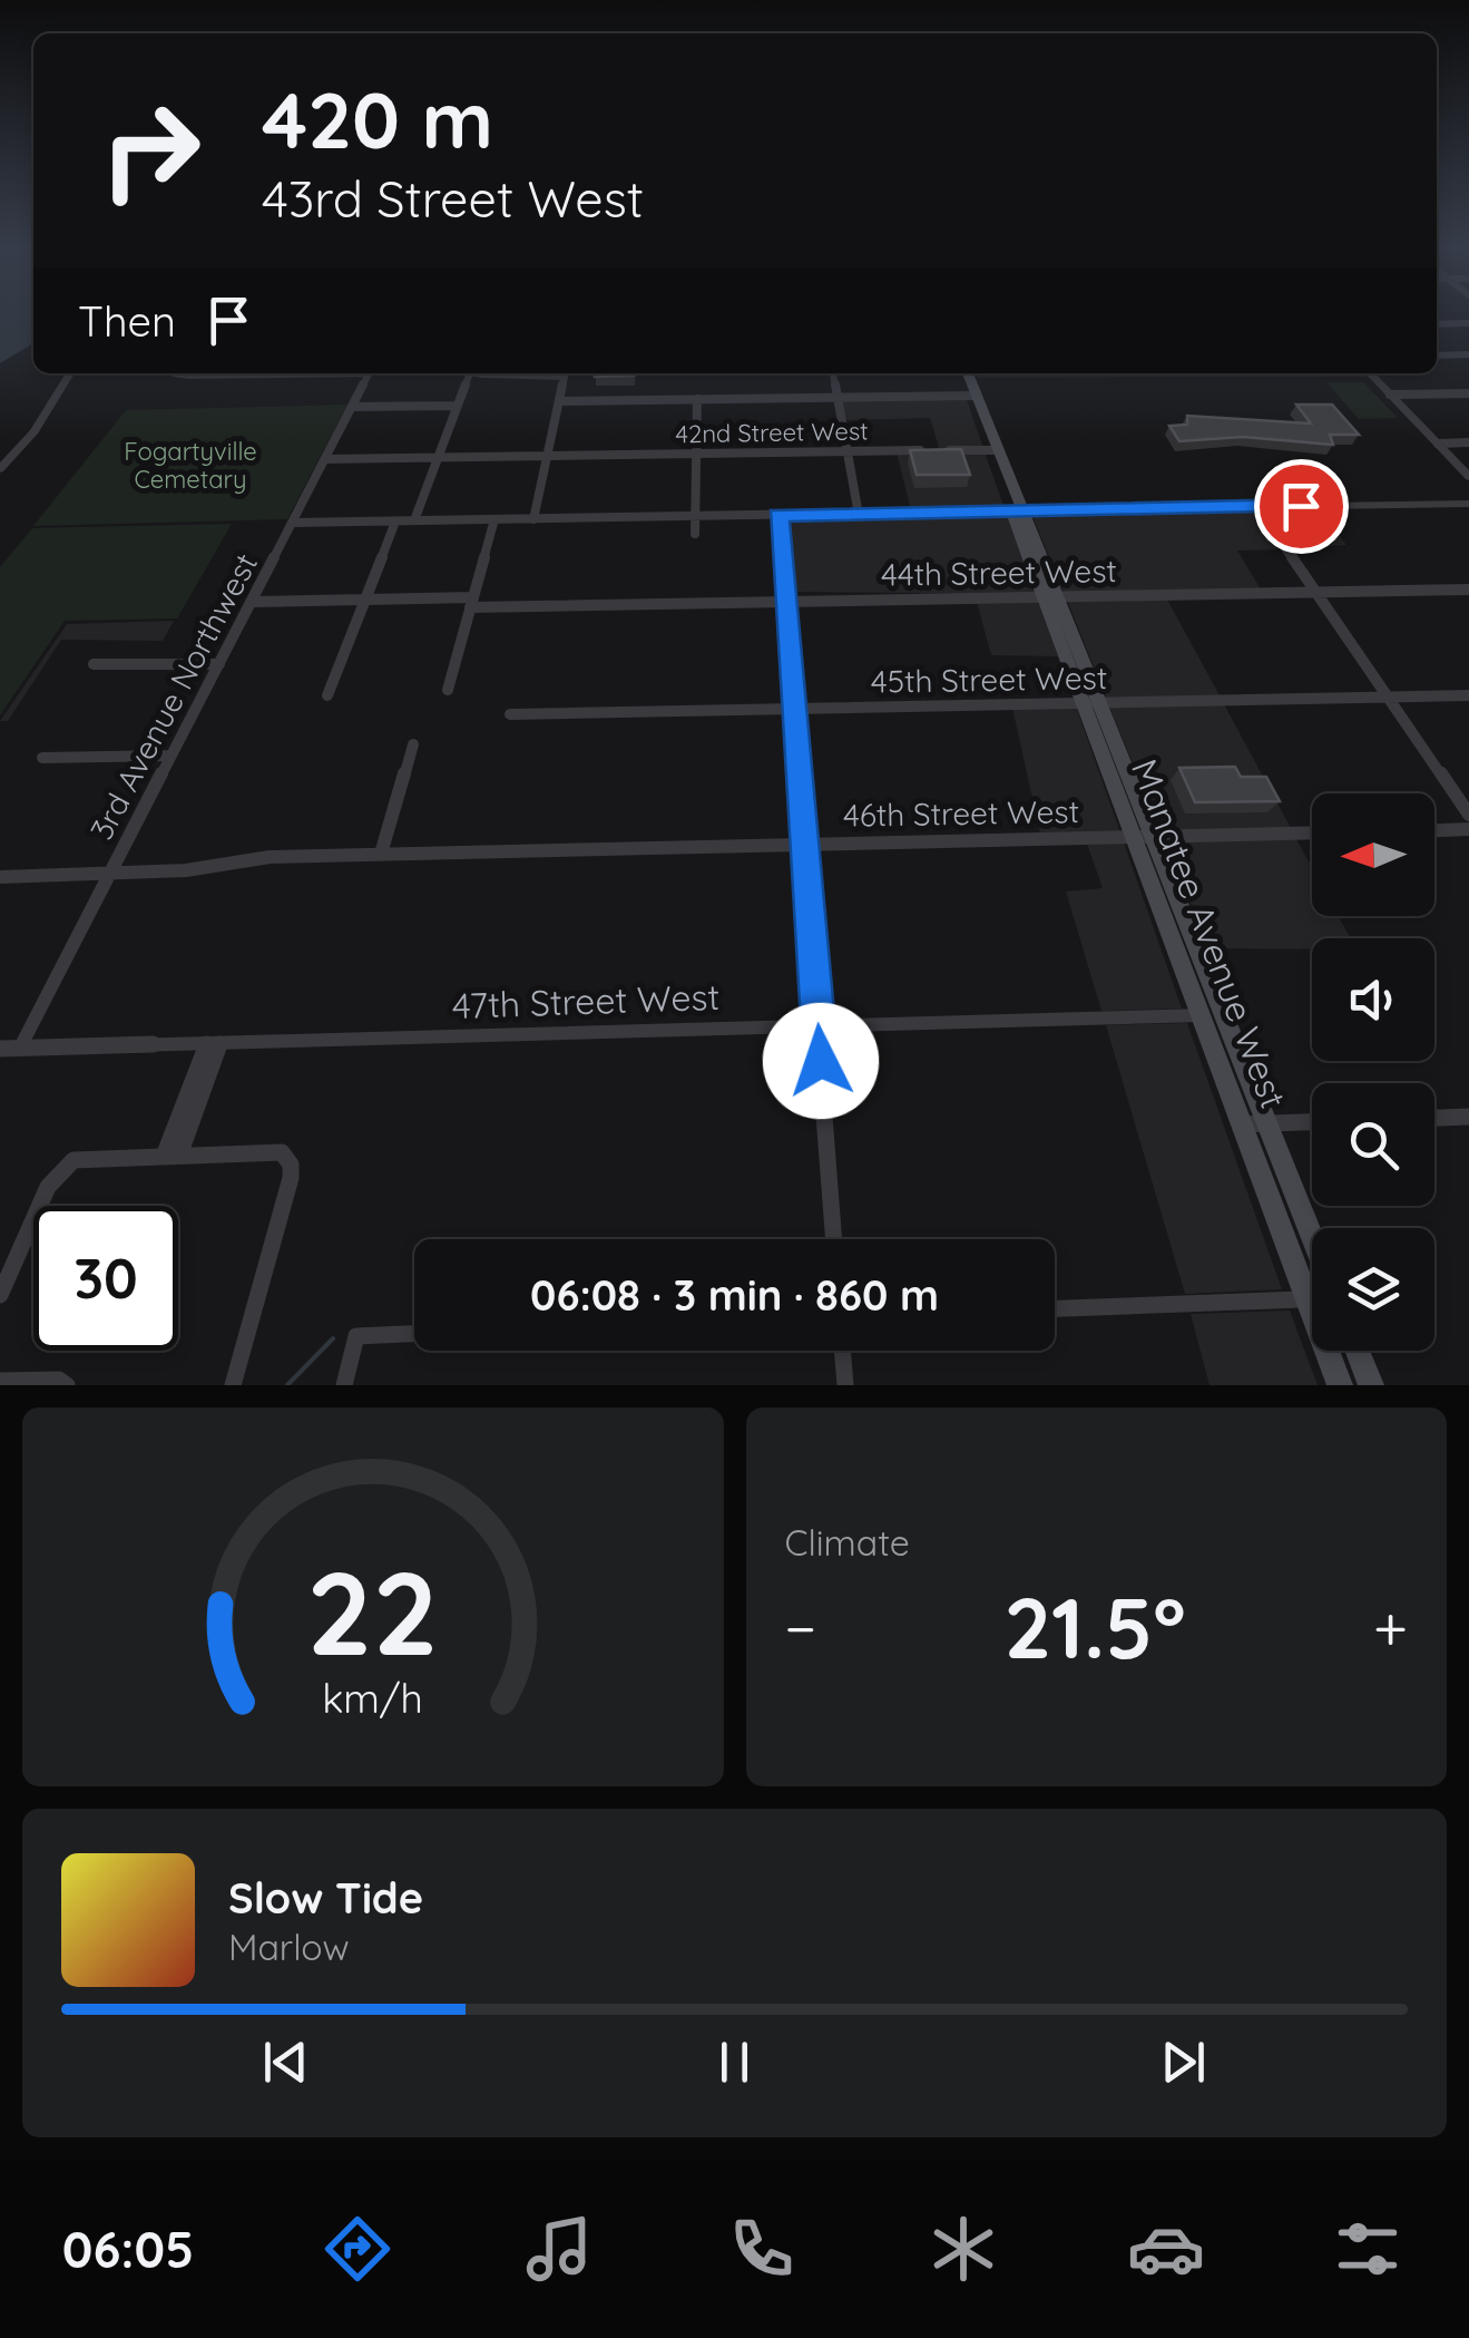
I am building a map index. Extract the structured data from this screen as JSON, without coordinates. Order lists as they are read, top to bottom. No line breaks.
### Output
{"streets":{"main road":["Manatee Avenue West"],"street":["42nd Street West","44th Street West","45th Street West","3rd Avenue Northwest","46th Street West","47th Street West"]},"crossings":[["42nd Street West","3rd Avenue Northwest"],["42nd Street West","Manatee Avenue West"],["44th Street West","3rd Avenue Northwest"],["44th Street West","Manatee Avenue West"],["45th Street West","Manatee Avenue West"],["3rd Avenue Northwest","46th Street West"],["3rd Avenue Northwest","47th Street West"],["46th Street West","Manatee Avenue West"],["Manatee Avenue West","47th Street West"]],"parks":["Fogartyville Cemetary"],"north":"left","page":{"turn":["420 m","43rd Street West"],"then":"Then","limit":"30","trip":"06:08 · 3 min · 860 m","tile":"Climate","heat":["−","21.5°","+"],"song":["Slow Tide","Marlow"],"tabs":"06:05","gauge":["22","km/h"]}}
